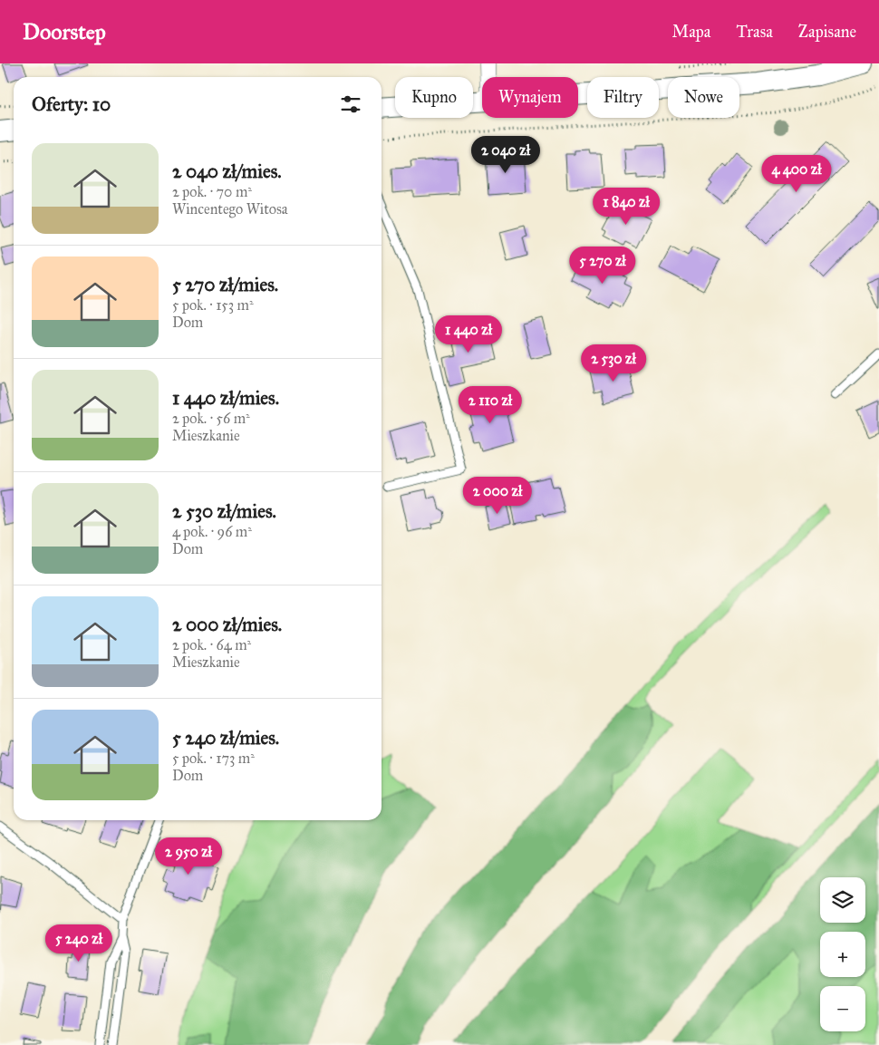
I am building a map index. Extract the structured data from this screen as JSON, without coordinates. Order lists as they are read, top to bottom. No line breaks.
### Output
{"page":{"header":"Doorstep","nav":["Mapa","Trasa","Zapisane"],"chip":["Kupno","Wynajem","Filtry","Nowe"],"heading":"Oferty: 10","list":[{"name":"2 040 zł/mies.","note":"2 pok. · 70 m² · Wincentego Witosa"},{"name":"5 270 zł/mies.","note":"5 pok. · 153 m² · Dom"},{"name":"1 440 zł/mies.","note":"2 pok. · 56 m² · Mieszkanie"},{"name":"2 530 zł/mies.","note":"4 pok. · 96 m² · Dom"},{"name":"2 000 zł/mies.","note":"2 pok. · 64 m² · Mieszkanie"},{"name":"5 240 zł/mies.","note":"5 pok. · 173 m² · Dom"}],"price":["2 040 zł","4 400 zł","1 840 zł","5 270 zł","1 440 zł","2 530 zł","2 110 zł","2 000 zł","2 950 zł","5 240 zł"],"map_buttons":["+","−"]}}
